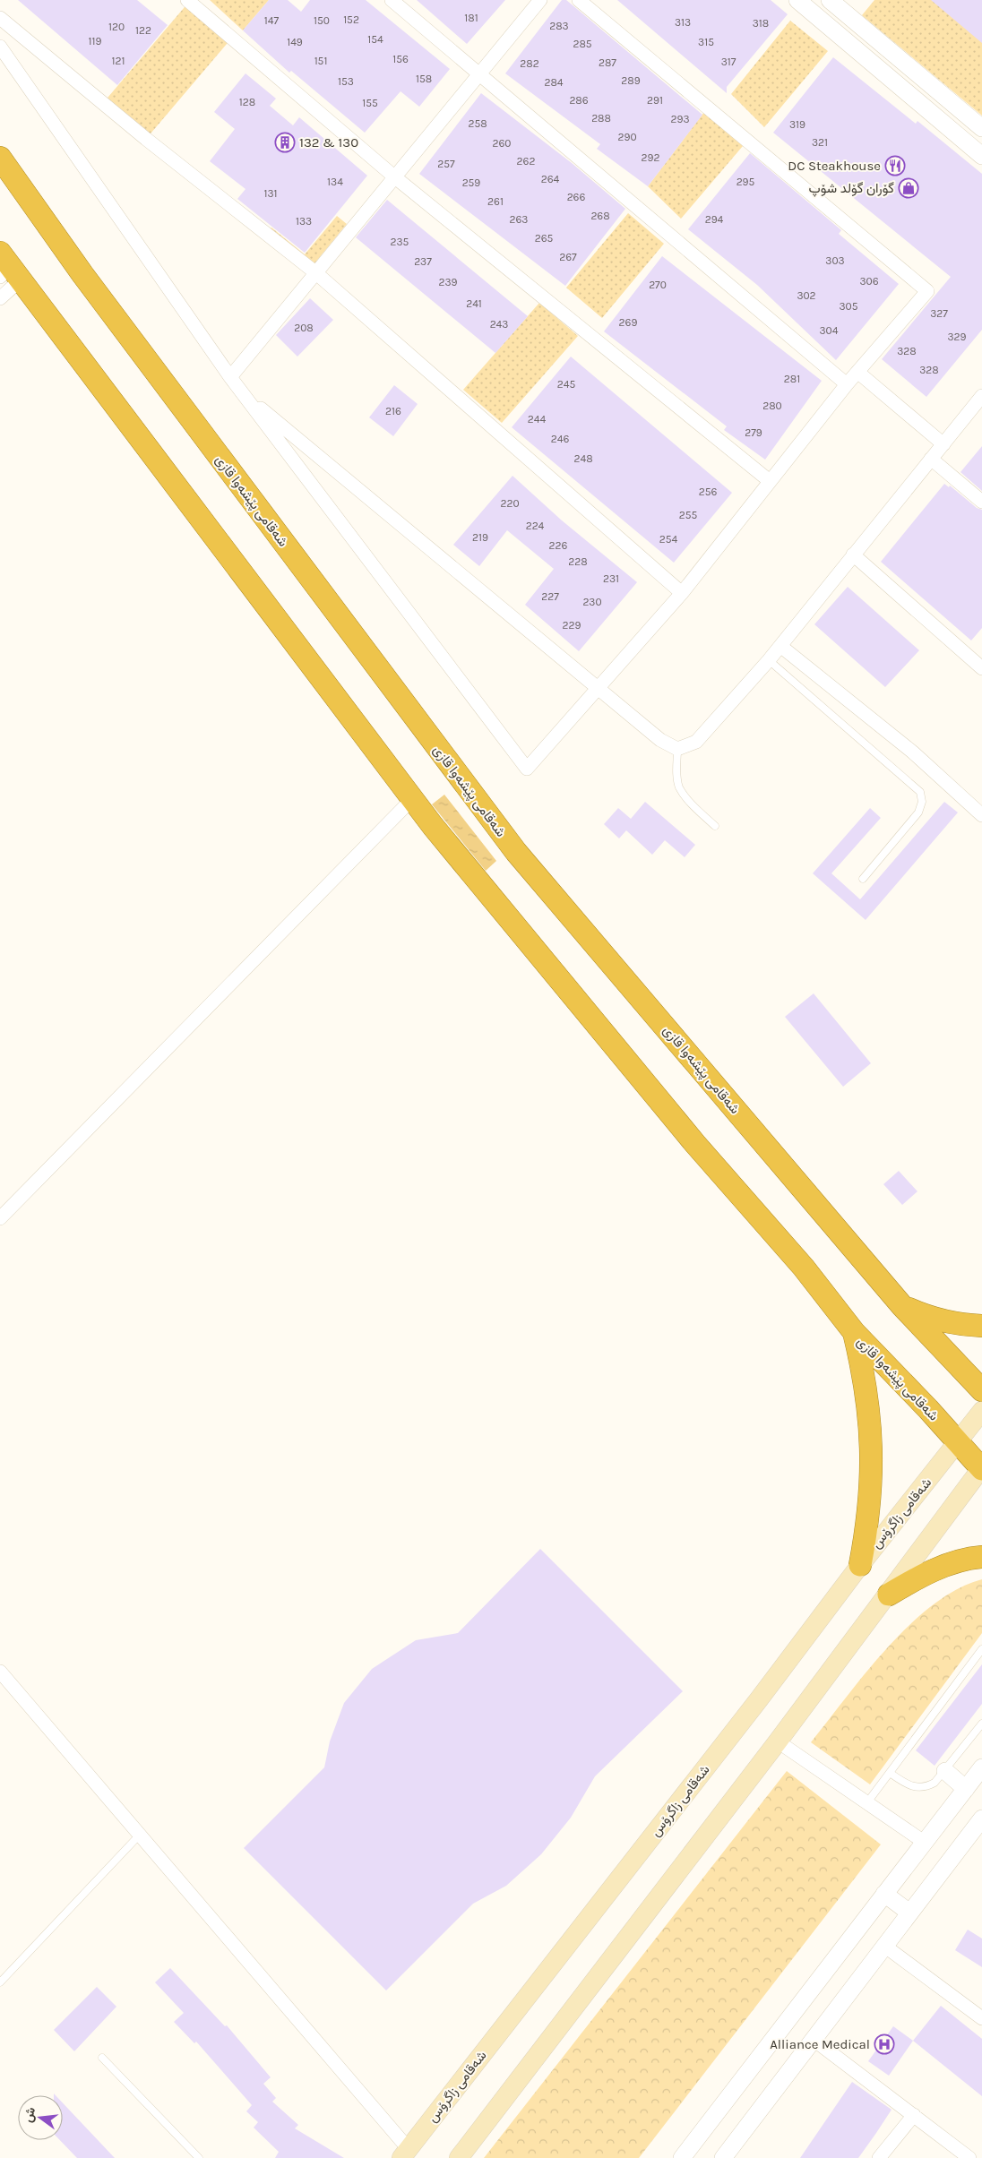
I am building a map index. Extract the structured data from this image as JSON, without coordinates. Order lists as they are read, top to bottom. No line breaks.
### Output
{"streets":{"highway":["شەقامی پێشەوا قازی"],"main road":["شەقامی زاگرۆس"]},"crossings":[["شەقامی پێشەوا قازی","شەقامی زاگرۆس"]],"places":{"building":["132 & 130"],"restaurant":["DC Steakhouse"],"shop":["گۆران گۆلد شۆپ"],"hospital":["Alliance Medical"]},"house_numbers":["181","152","147","150","313","318","283","120","122","154","119","149","315","285","156","121","151","317","287","282","158","289","153","284","286","291","128","155","288","293","258","319","290","321","260","292","262","257","264","134","295","259","131","266","261","268","263","294","133","265","235","267","303","237","306","239","270","302","241","305","327","269","243","208","304","329","328","328","281","245","280","216","244","279","246","248","256","220","255","224","219","254","226","228","231","227","230","229"],"north":"left"}
